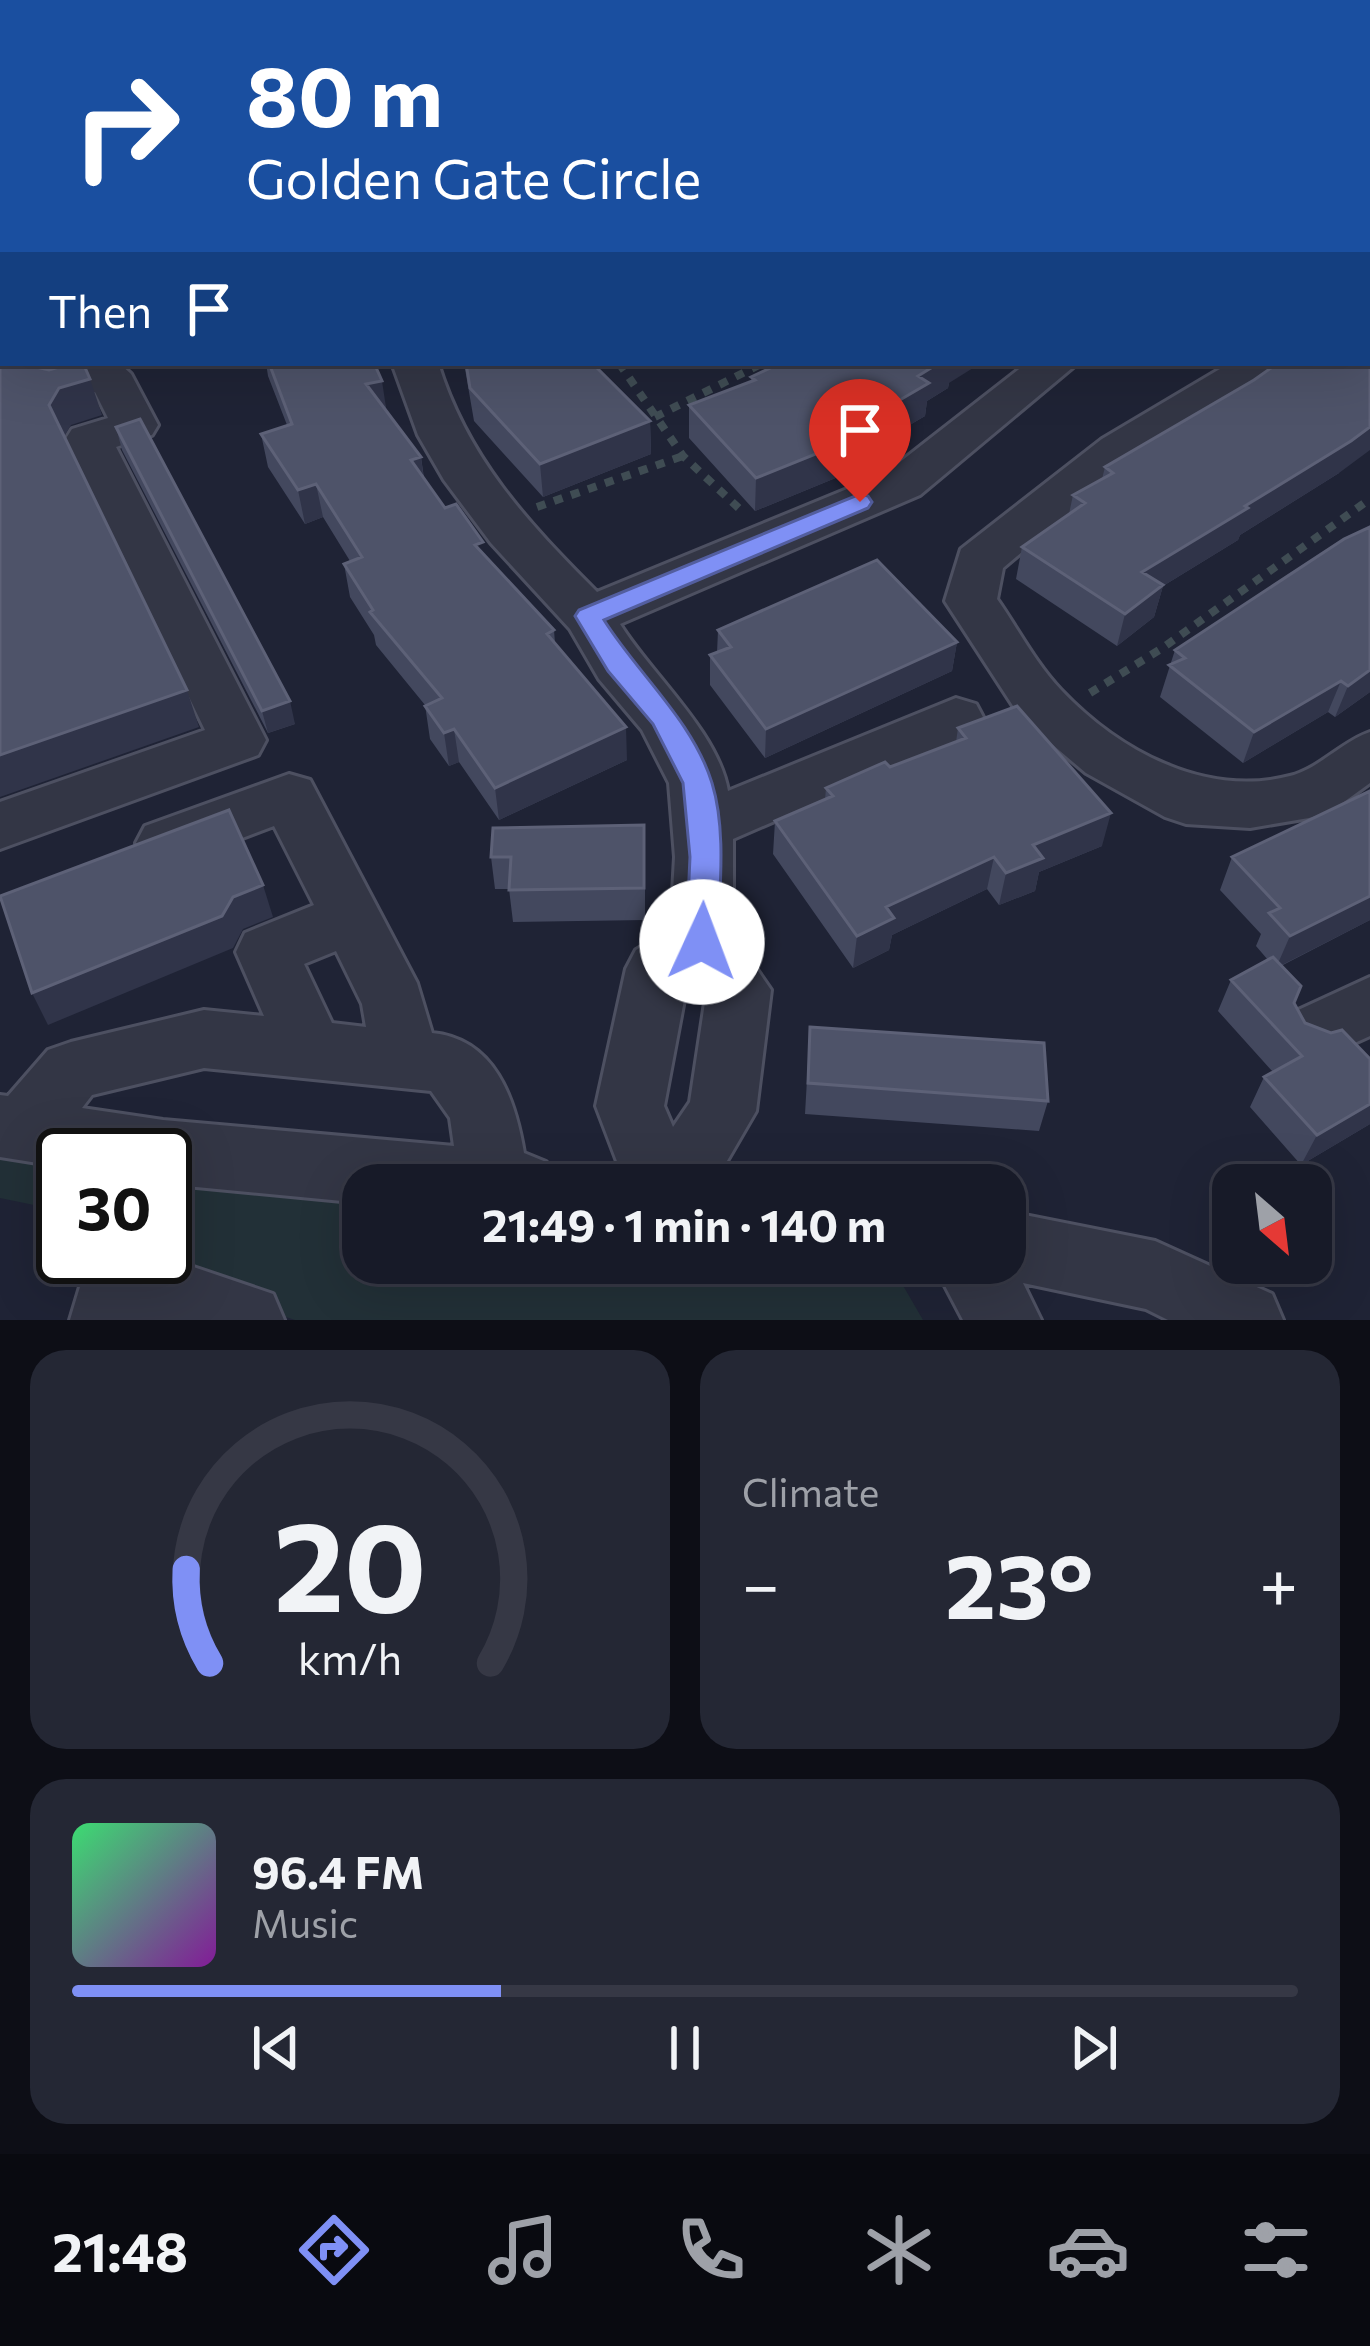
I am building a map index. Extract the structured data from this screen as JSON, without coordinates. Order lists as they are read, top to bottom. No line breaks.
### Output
{"north":"bottom right","page":{"turn":["80 m","Golden Gate Circle"],"then":"Then","limit":"30","trip":"21:49 · 1 min · 140 m","tile":"Climate","heat":["−","23°","+"],"song":["96.4 FM","Music"],"tabs":"21:48","gauge":["20","km/h"]}}
